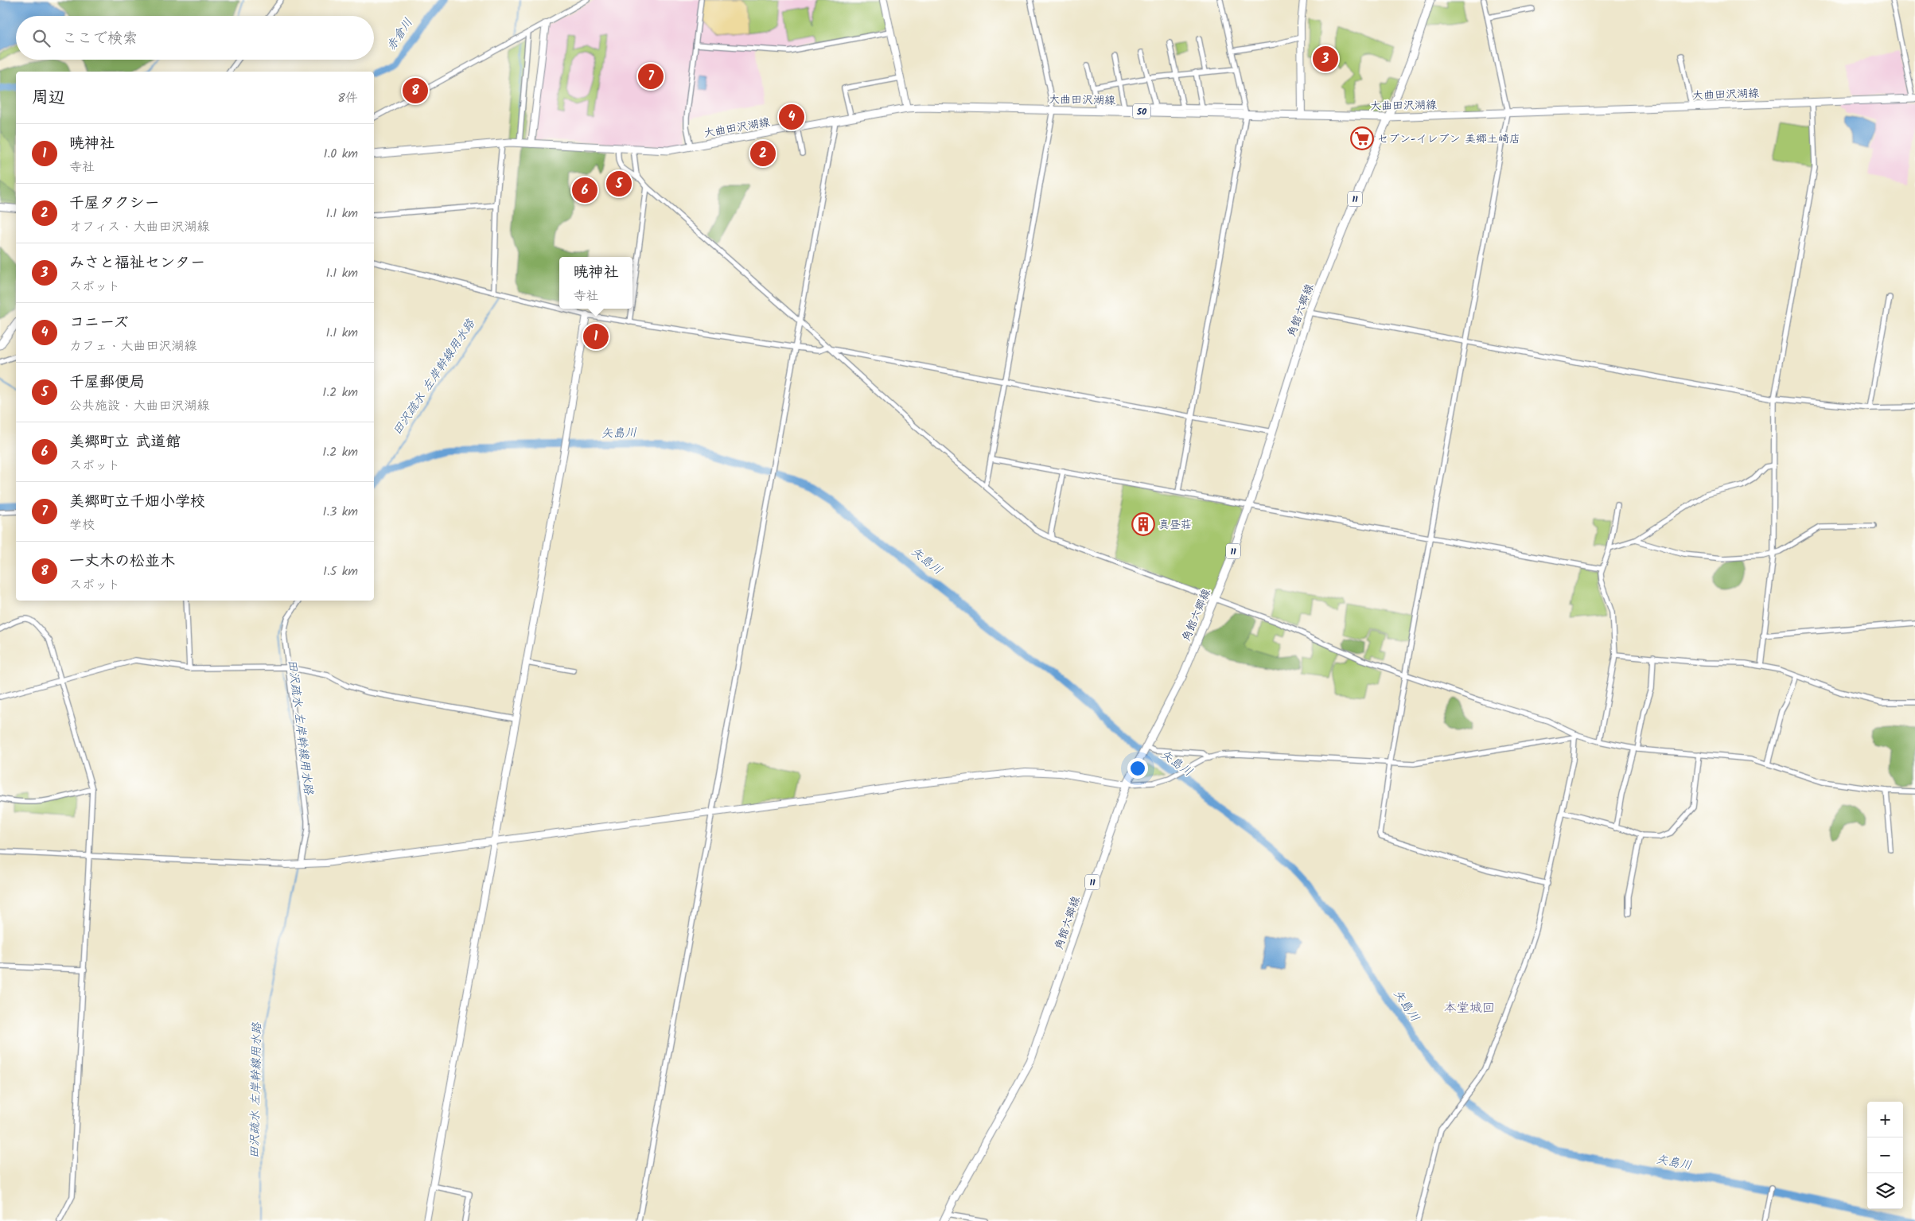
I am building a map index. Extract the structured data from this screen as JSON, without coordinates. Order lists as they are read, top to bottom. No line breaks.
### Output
{"streets":{"main road":["大曲田沢湖線","50","11","角館六郷線"]},"crossings":[["大曲田沢湖線","角館六郷線"]],"districts":["本堂城回"],"water":["赤倉川","田沢疏水 左岸幹線用水路","矢島川"],"places":{"supermarket":["セブン-イレブン 美郷土崎店"],"building":["真昼荘"]},"page":{"search":"ここで検索","pins":["3","7","8","4","2","5","6","1"],"heading":["周辺","8件"],"list":[{"mark":"1","name":"暁神社","note":"寺社","value":"1.0 km"},{"mark":"2","name":"千屋タクシー","note":"オフィス · 大曲田沢湖線","value":"1.1 km"},{"mark":"3","name":"みさと福祉センター","note":"スポット","value":"1.1 km"},{"mark":"4","name":"コニーズ","note":"カフェ · 大曲田沢湖線","value":"1.1 km"},{"mark":"5","name":"千屋郵便局","note":"公共施設 · 大曲田沢湖線","value":"1.2 km"},{"mark":"6","name":"美郷町立 武道館","note":"スポット","value":"1.2 km"},{"mark":"7","name":"美郷町立千畑小学校","note":"学校","value":"1.3 km"},{"mark":"8","name":"一丈木の松並木","note":"スポット","value":"1.5 km"}],"popup":["暁神社","寺社"],"map_buttons":["+","−"]}}
